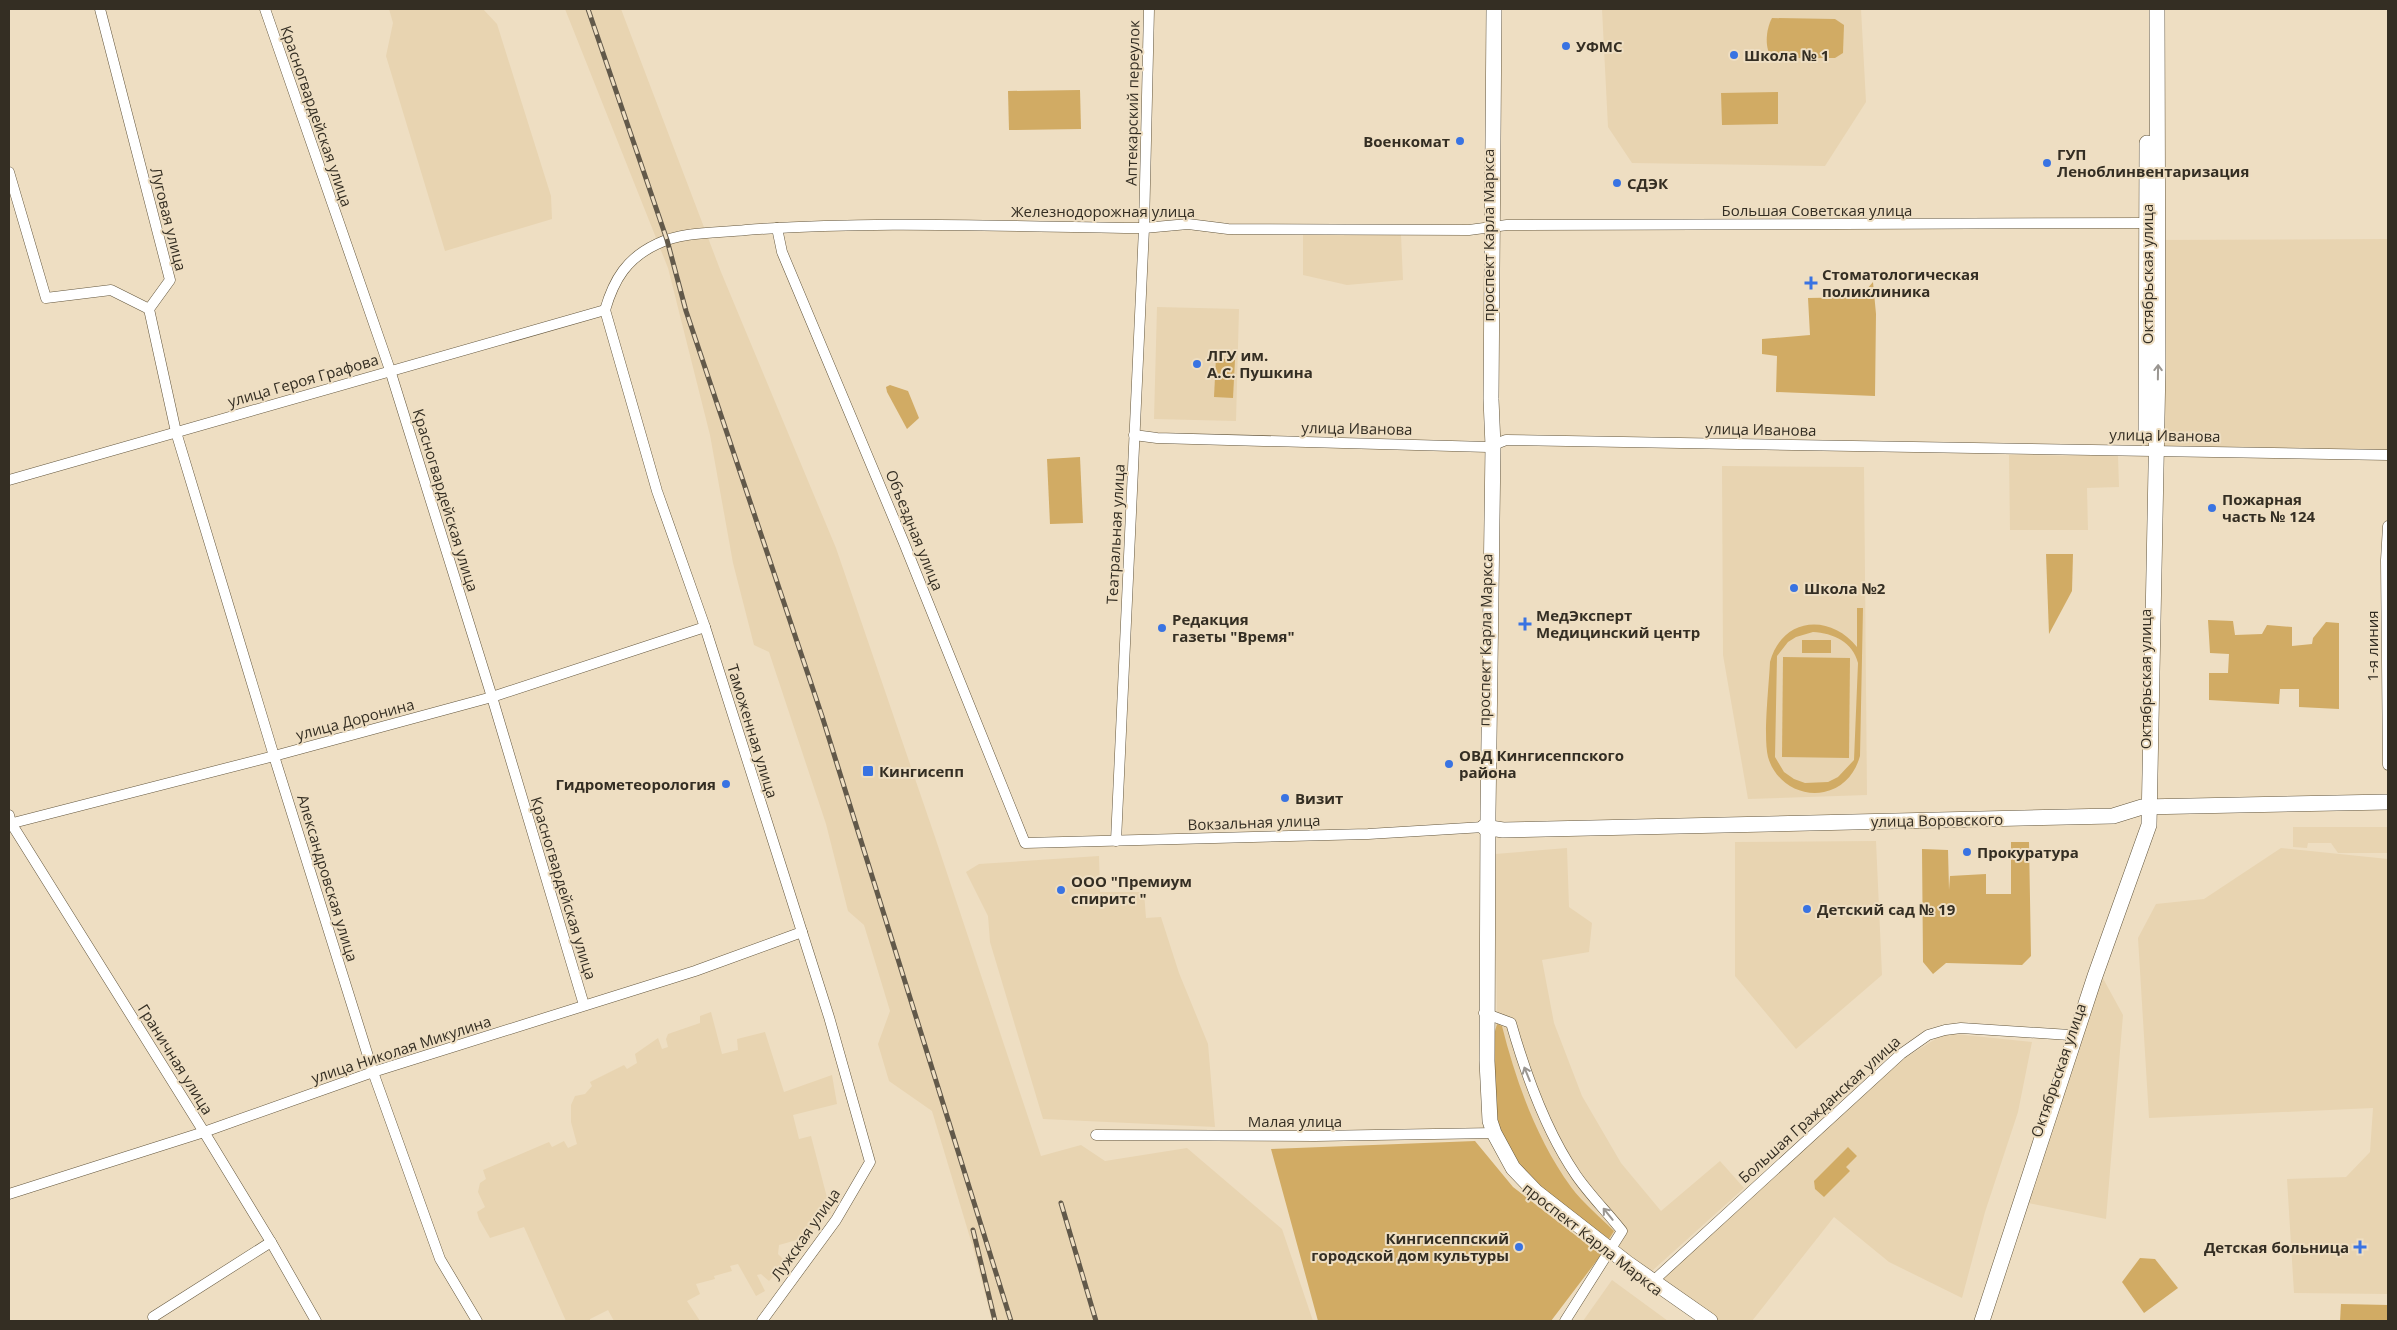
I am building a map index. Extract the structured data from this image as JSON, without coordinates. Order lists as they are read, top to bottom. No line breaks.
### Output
{"streets":{"street":["Аптекарский переулок","Красногвардейская улица","Большая Советская улица","Железнодорожная улица","Луговая улица","проспект Карла Маркса","Октябрьская улица","улица Героя Графова","улица Иванова","Объездная улица","Театральная улица","1-я линия","улица Доронина","Таможенная улица","улица Воровского","Вокзальная улица","Александровская улица","улица Николая Микулина","Граничная улица","Большая Гражданская улица","Малая улица","Лужская улица"]},"crossings":[["Аптекарский переулок","Железнодорожная улица"],["Аптекарский переулок","Театральная улица"],["Красногвардейская улица","улица Героя Графова"],["Красногвардейская улица","улица Доронина"],["Красногвардейская улица","улица Николая Микулина"],["Большая Советская улица","Железнодорожная улица"],["Большая Советская улица","проспект Карла Маркса"],["Большая Советская улица","Октябрьская улица"],["Железнодорожная улица","проспект Карла Маркса"],["Железнодорожная улица","улица Героя Графова"],["Железнодорожная улица","Объездная улица"],["Железнодорожная улица","Театральная улица"],["Железнодорожная улица","Таможенная улица"],["проспект Карла Маркса","улица Иванова"],["проспект Карла Маркса","улица Воровского"],["проспект Карла Маркса","Вокзальная улица"],["проспект Карла Маркса","Большая Гражданская улица"],["проспект Карла Маркса","Малая улица"],["Октябрьская улица","улица Иванова"],["Октябрьская улица","улица Воровского"],["Октябрьская улица","Большая Гражданская улица"],["улица Героя Графова","Таможенная улица"],["улица Героя Графова","Александровская улица"],["улица Иванова","Театральная улица"],["Объездная улица","Вокзальная улица"],["Театральная улица","Вокзальная улица"],["улица Доронина","Таможенная улица"],["улица Доронина","Александровская улица"],["улица Доронина","Граничная улица"],["Таможенная улица","улица Николая Микулина"],["Таможенная улица","Лужская улица"],["улица Воровского","Вокзальная улица"],["Александровская улица","улица Николая Микулина"],["улица Николая Микулина","Граничная улица"]],"places":{"other":["УФМС","Школа № 1","Военкомат","ГУП Леноблинвентаризация","СДЭК","ЛГУ им. А.С. Пушкина","Пожарная часть № 124","Школа №2","Редакция газеты \"Время\"","ОВД Кингисеппского района","Гидрометеорология","Визит","Прокуратура","ООО \"Премиум спиритс \"","Детский сад № 19","Кингисеппский городской дом культуры"],"health":["Стоматологическая поликлиника","МедЭксперт Медицинский центр","Детская больница"],"transit":["Кингисепп"]}}
